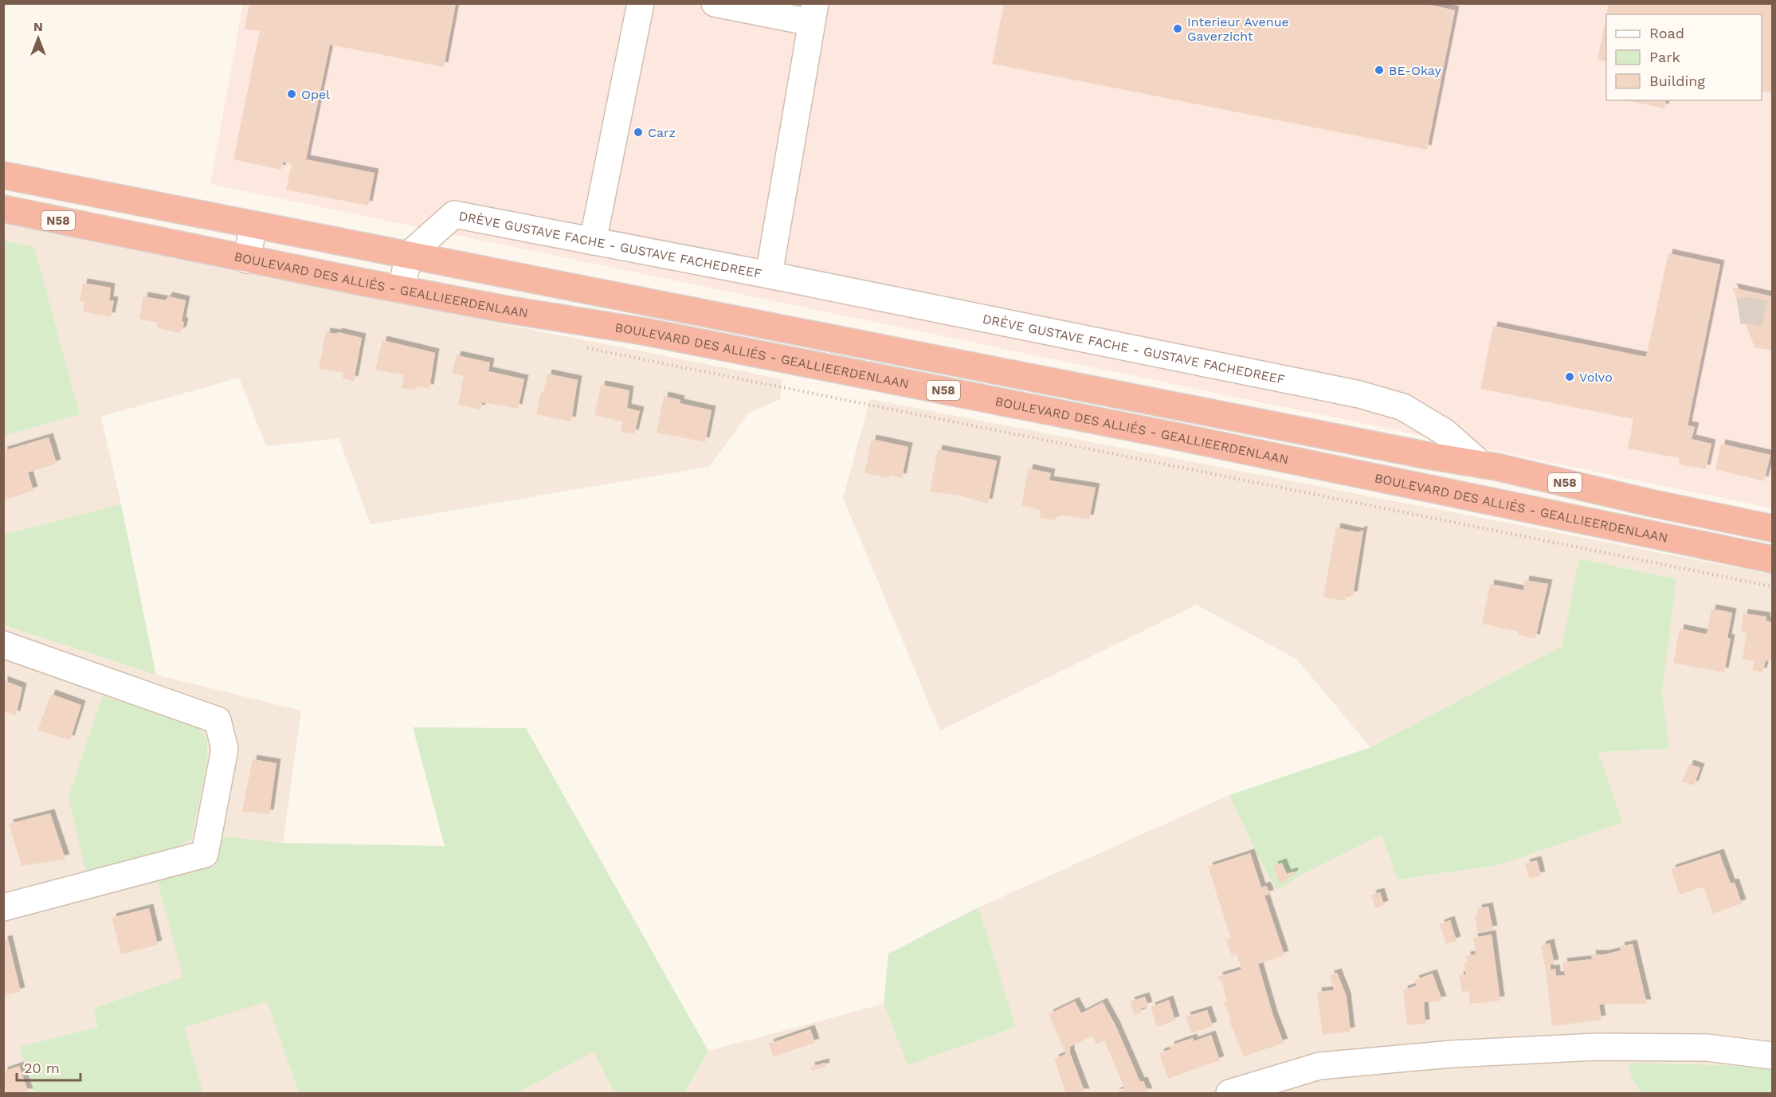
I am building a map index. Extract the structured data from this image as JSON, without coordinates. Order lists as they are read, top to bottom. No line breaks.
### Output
{"streets":{"highway":["N58","BOULEVARD DES ALLIÉS - GEALLIEERDENLAAN"],"street":["DRÈVE GUSTAVE FACHE - GUSTAVE FACHEDREEF"]},"crossings":[["N58","DRÈVE GUSTAVE FACHE - GUSTAVE FACHEDREEF"]],"places":["Interieur Avenue Gaverzicht","BE-Okay","Opel","Carz","Volvo"],"legend":["Road","Park","Building"],"scale_bar":"20 m","north":"top"}
